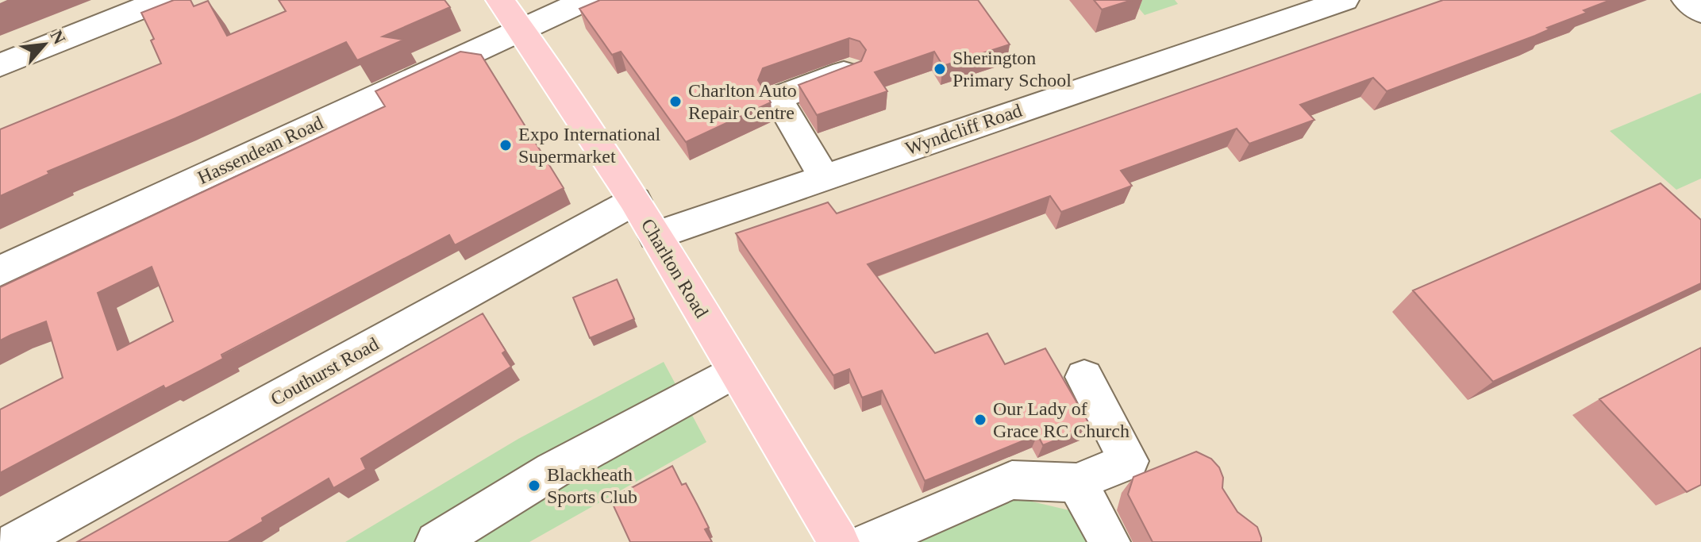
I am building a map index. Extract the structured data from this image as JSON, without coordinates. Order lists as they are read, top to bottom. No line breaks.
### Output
{"streets":{"main road":["Charlton Road"],"street":["Wyndcliff Road","Hassendean Road","Couthurst Road"]},"crossings":[["Wyndcliff Road","Charlton Road"],["Hassendean Road","Charlton Road"],["Charlton Road","Couthurst Road"]],"places":["Sherington Primary School","Charlton Auto Repair Centre","Expo International Supermarket","Our Lady of Grace RC Church","Blackheath Sports Club"],"north":"top right"}
